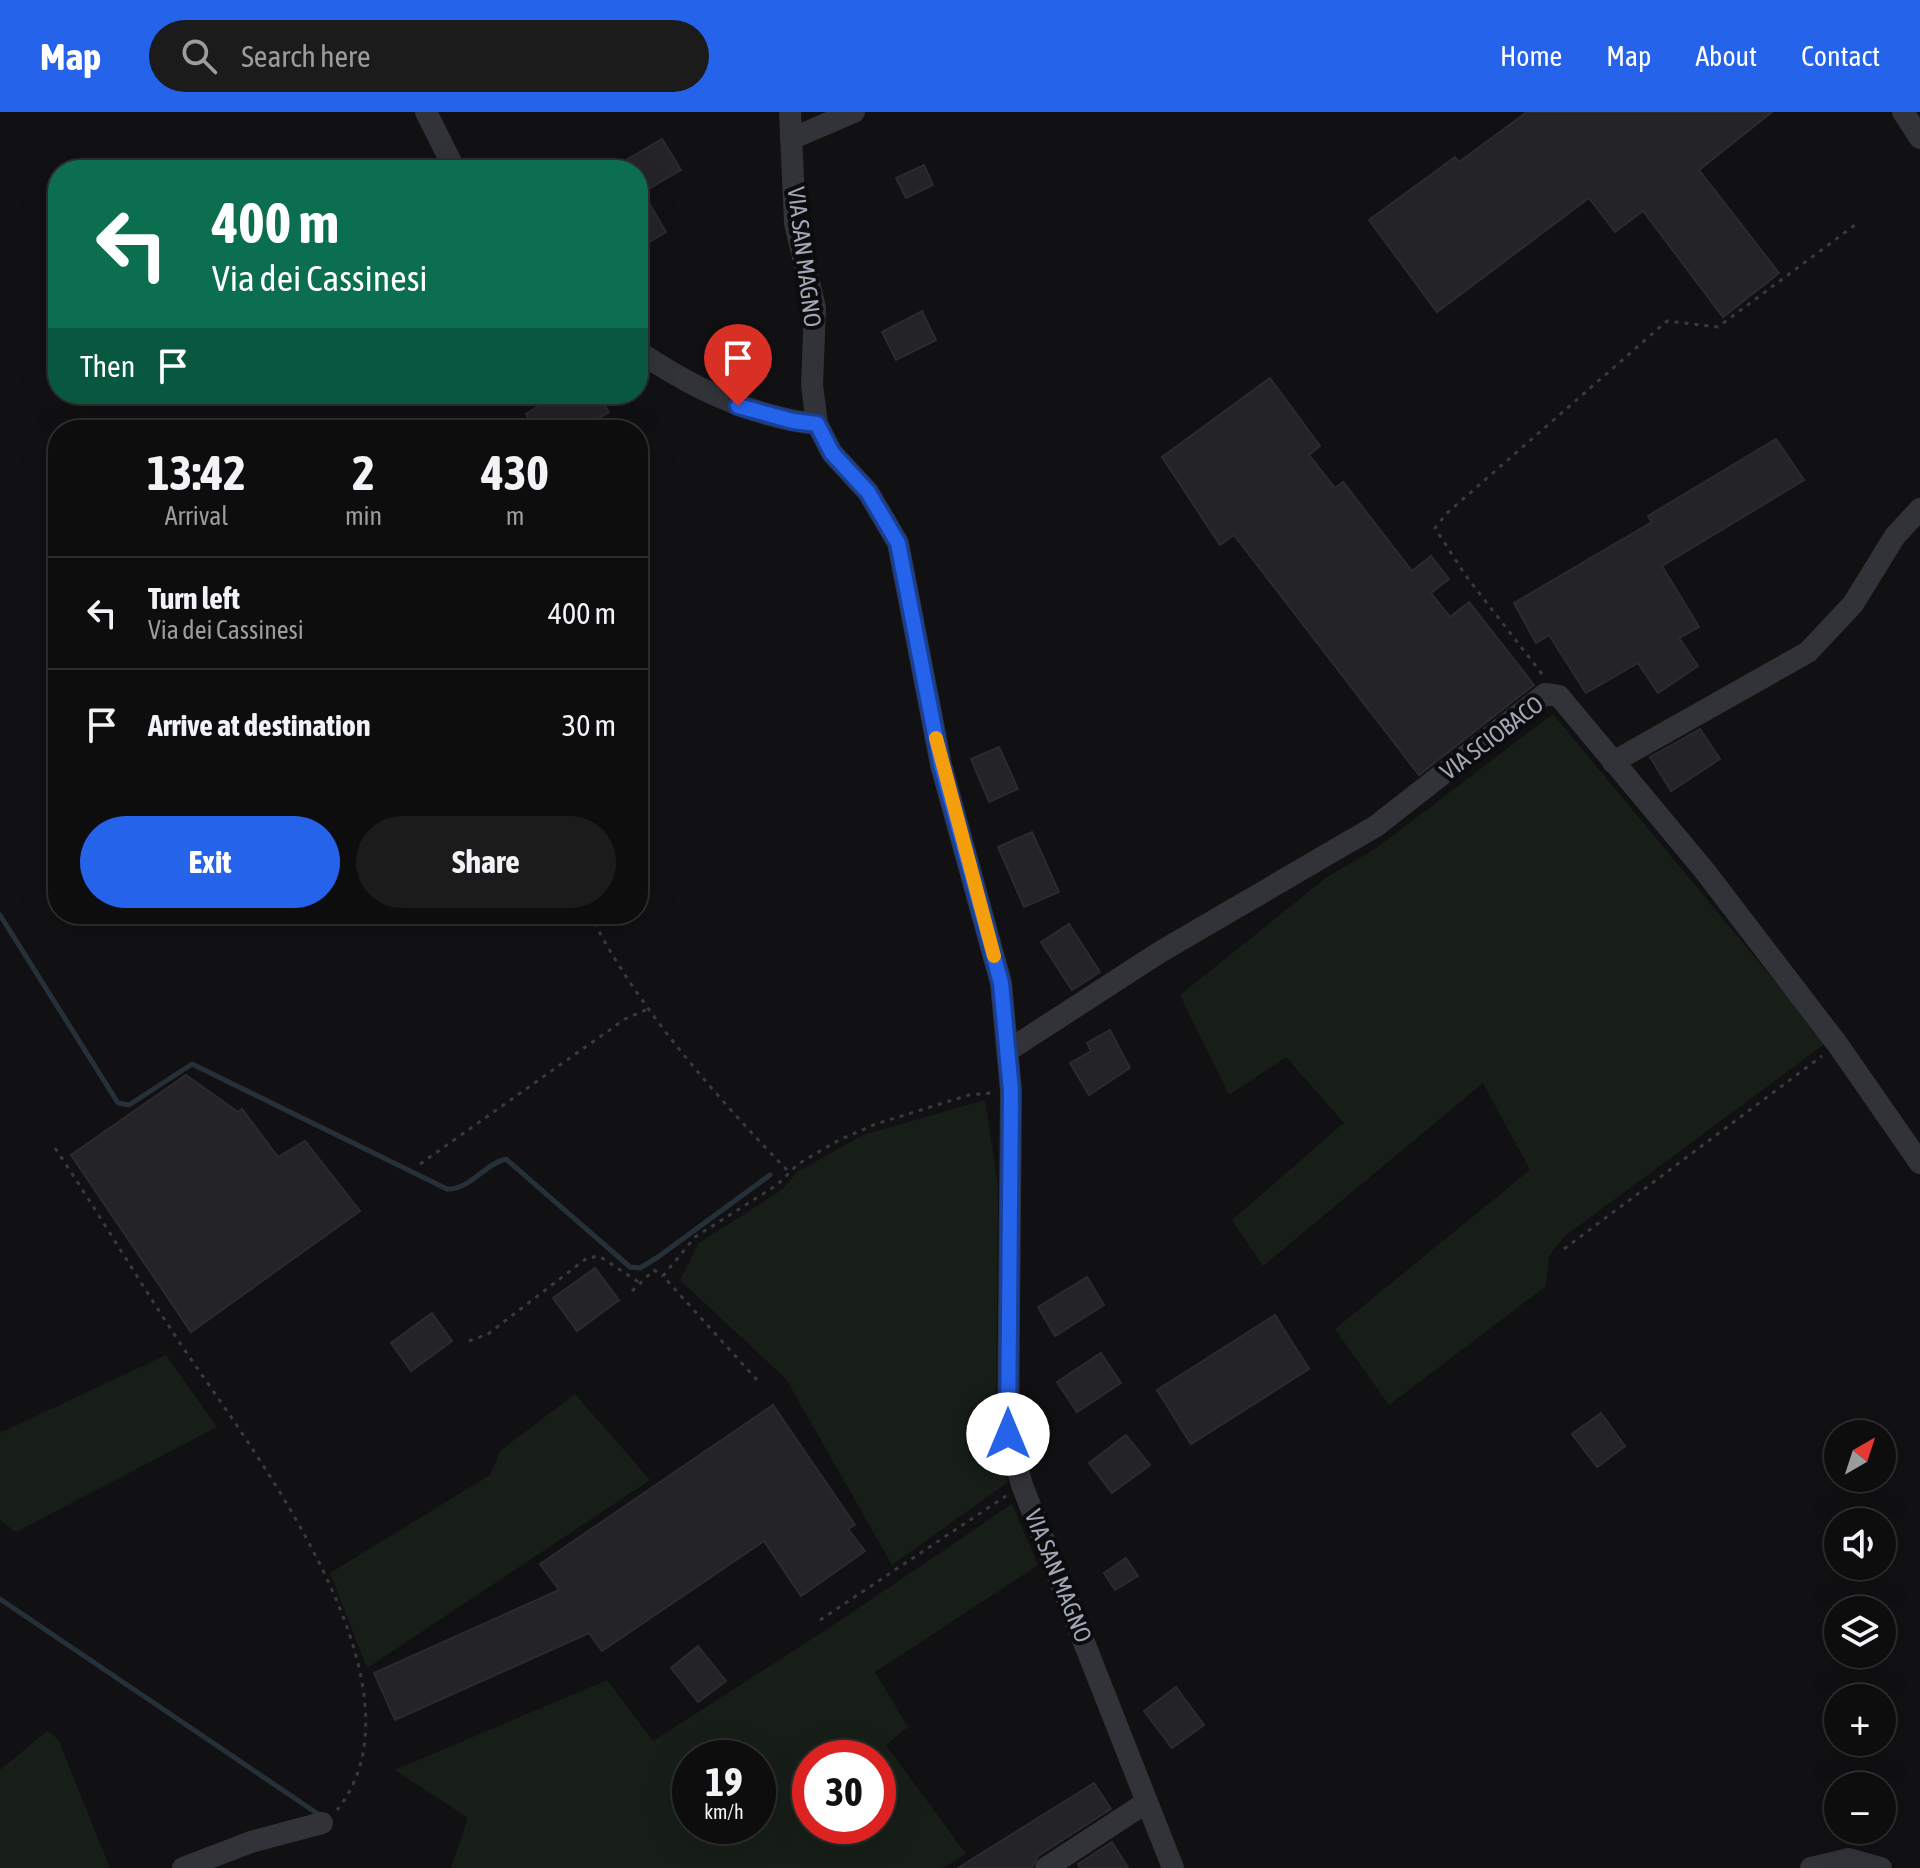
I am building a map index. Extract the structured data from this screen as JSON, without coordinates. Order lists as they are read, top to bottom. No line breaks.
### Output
{"streets":{"street":["VIA SAN MAGNO","VIA SCIOBACO"]},"crossings":[["VIA SAN MAGNO","VIA SCIOBACO"]],"north":"top right","page":{"header":"Map","search":"Search here","nav":["Home","Map","About","Contact"],"turn":["400 m","Via dei Cassinesi"],"then":"Then","eta":["13:42","Arrival","2","min","430","m"],"list":[{"name":"Turn left","note":"Via dei Cassinesi","value":"400 m"},{"name":"Arrive at destination","value":"30 m"}],"buttons":["Exit","Share"],"map_buttons":["+","−"],"speed":"19 km/h","limit":"30"}}
